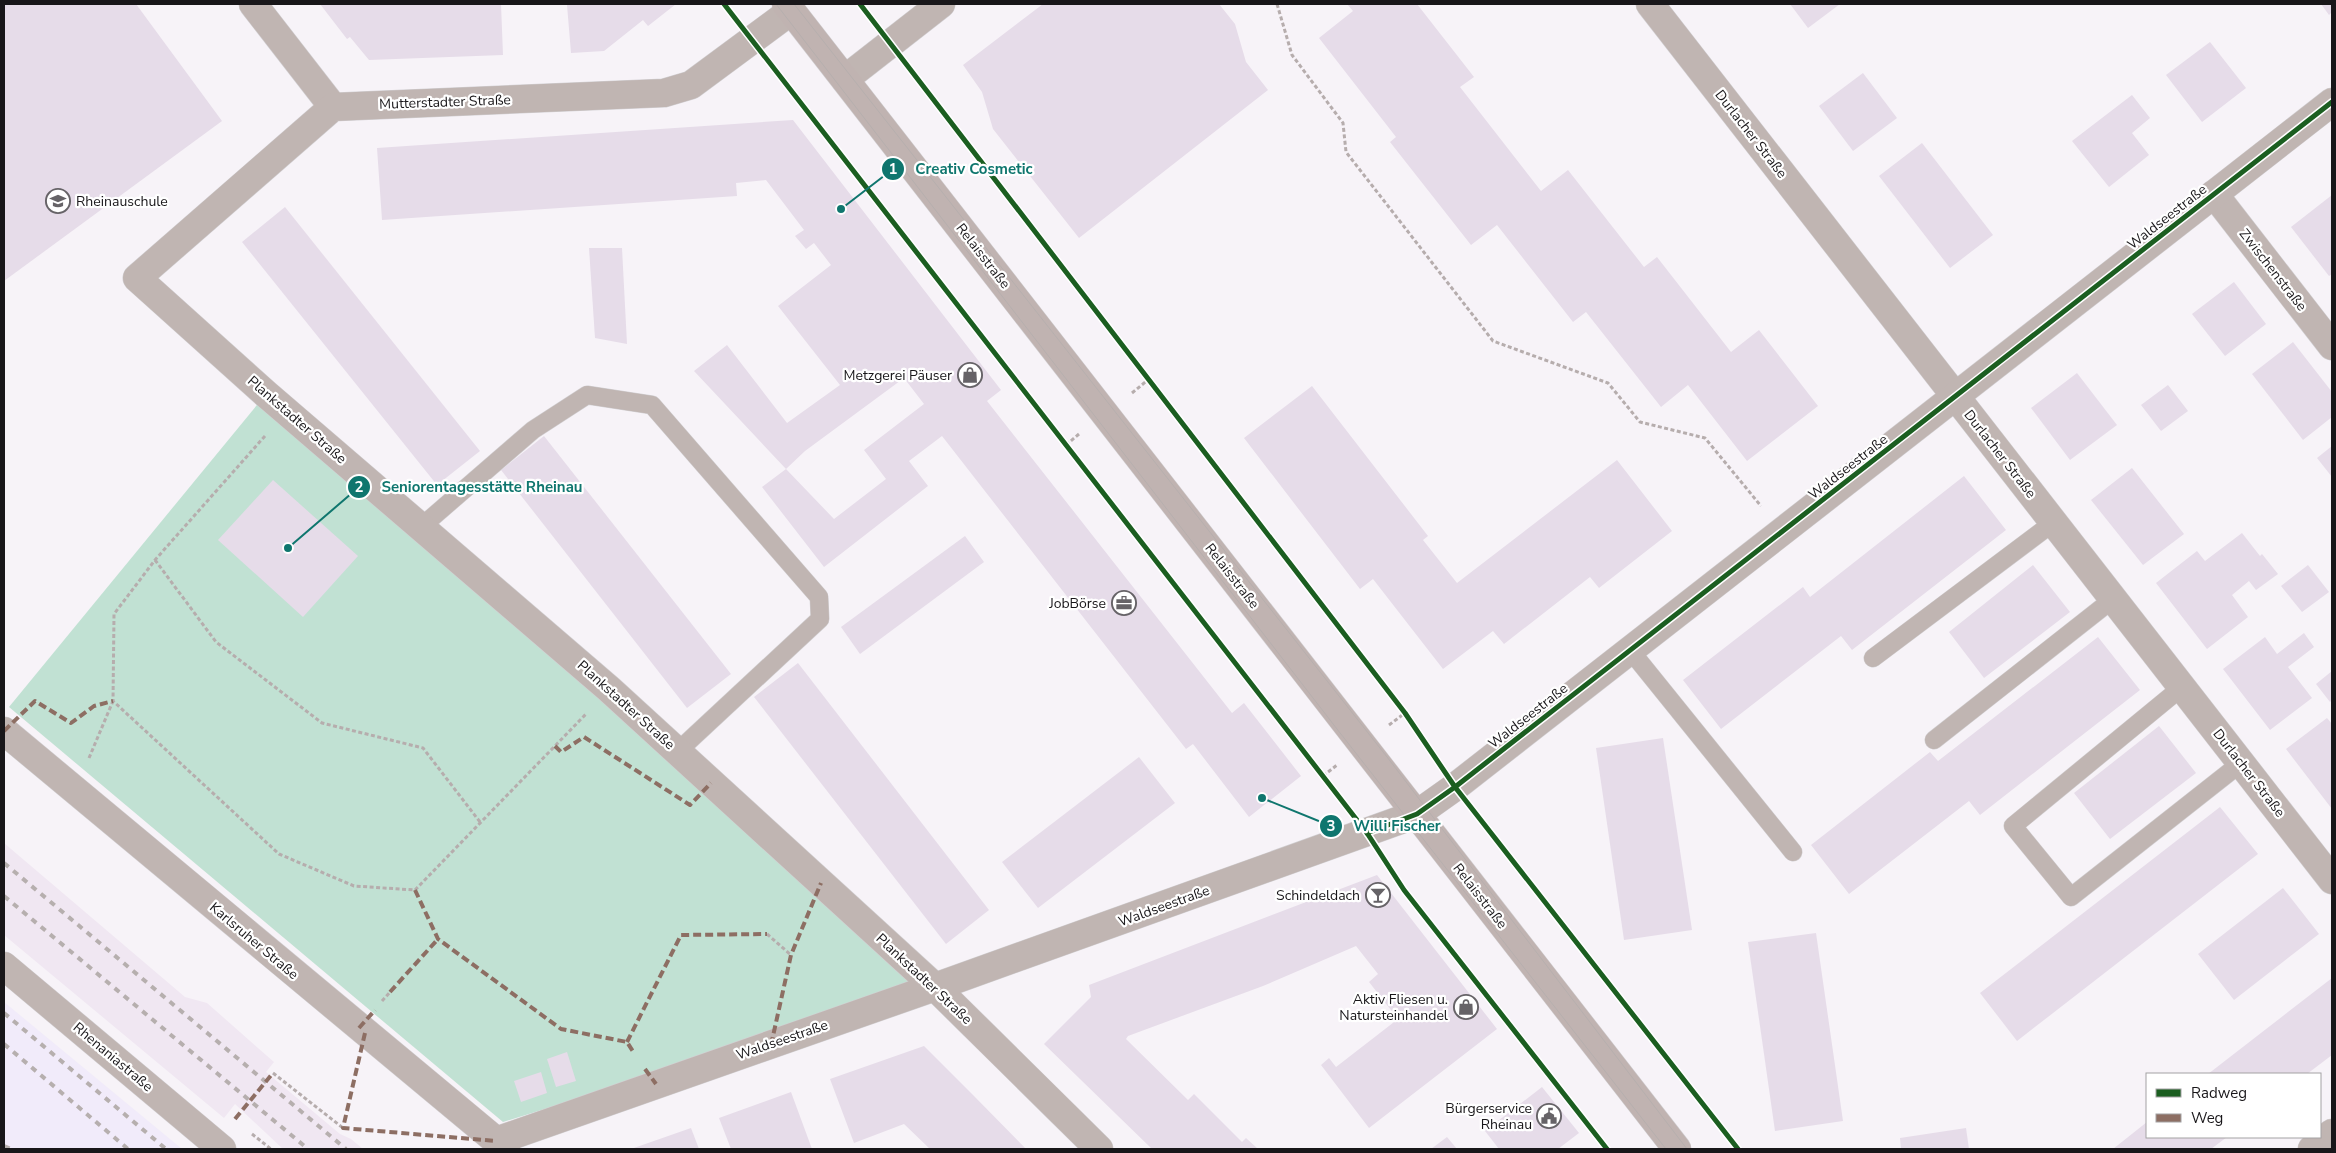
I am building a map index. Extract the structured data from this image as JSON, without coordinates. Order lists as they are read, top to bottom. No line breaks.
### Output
{"streets":{"main road":["Relaisstraße"],"street":["Mutterstadter Straße","Durlacher Straße","Waldseestraße","Zwischenstraße","Plankstadter Straße","Karlsruher Straße","Rhenaniastraße"]},"crossings":[["Mutterstadter Straße","Relaisstraße"],["Mutterstadter Straße","Plankstadter Straße"],["Durlacher Straße","Waldseestraße"],["Waldseestraße","Relaisstraße"],["Waldseestraße","Zwischenstraße"],["Waldseestraße","Plankstadter Straße"],["Waldseestraße","Karlsruher Straße"]],"places":{"school or university":["Rheinauschule"],"other":["Creativ Cosmetic","Seniorentagesstätte Rheinau","Willi Fischer"],"shop":["Metzgerei Päuser","Aktiv Fliesen u. Natursteinhandel"],"office":["JobBörse"],"bar":["Schindeldach"],"public building":["Bürgerservice Rheinau"]},"legend":["Radweg","Weg"]}
